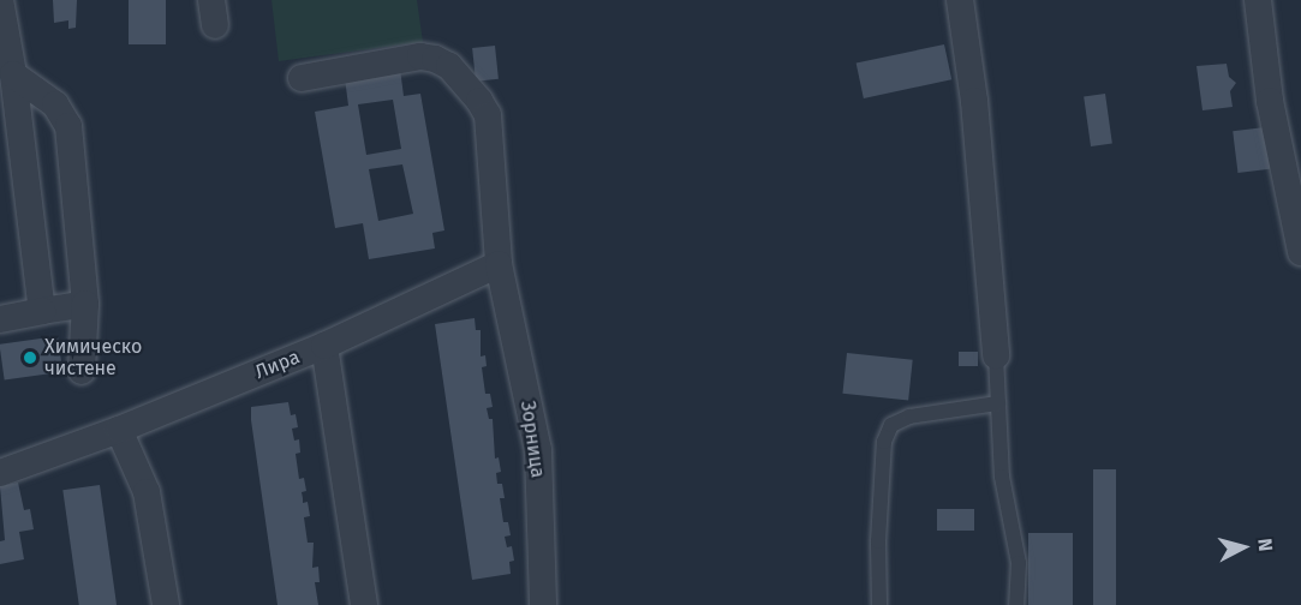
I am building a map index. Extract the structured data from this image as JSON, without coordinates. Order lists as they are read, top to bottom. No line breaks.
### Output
{"streets":{"street":["Лира","Зорница"]},"crossings":[["Лира","Зорница"]],"places":["Химическо чистене"],"north":"right"}
